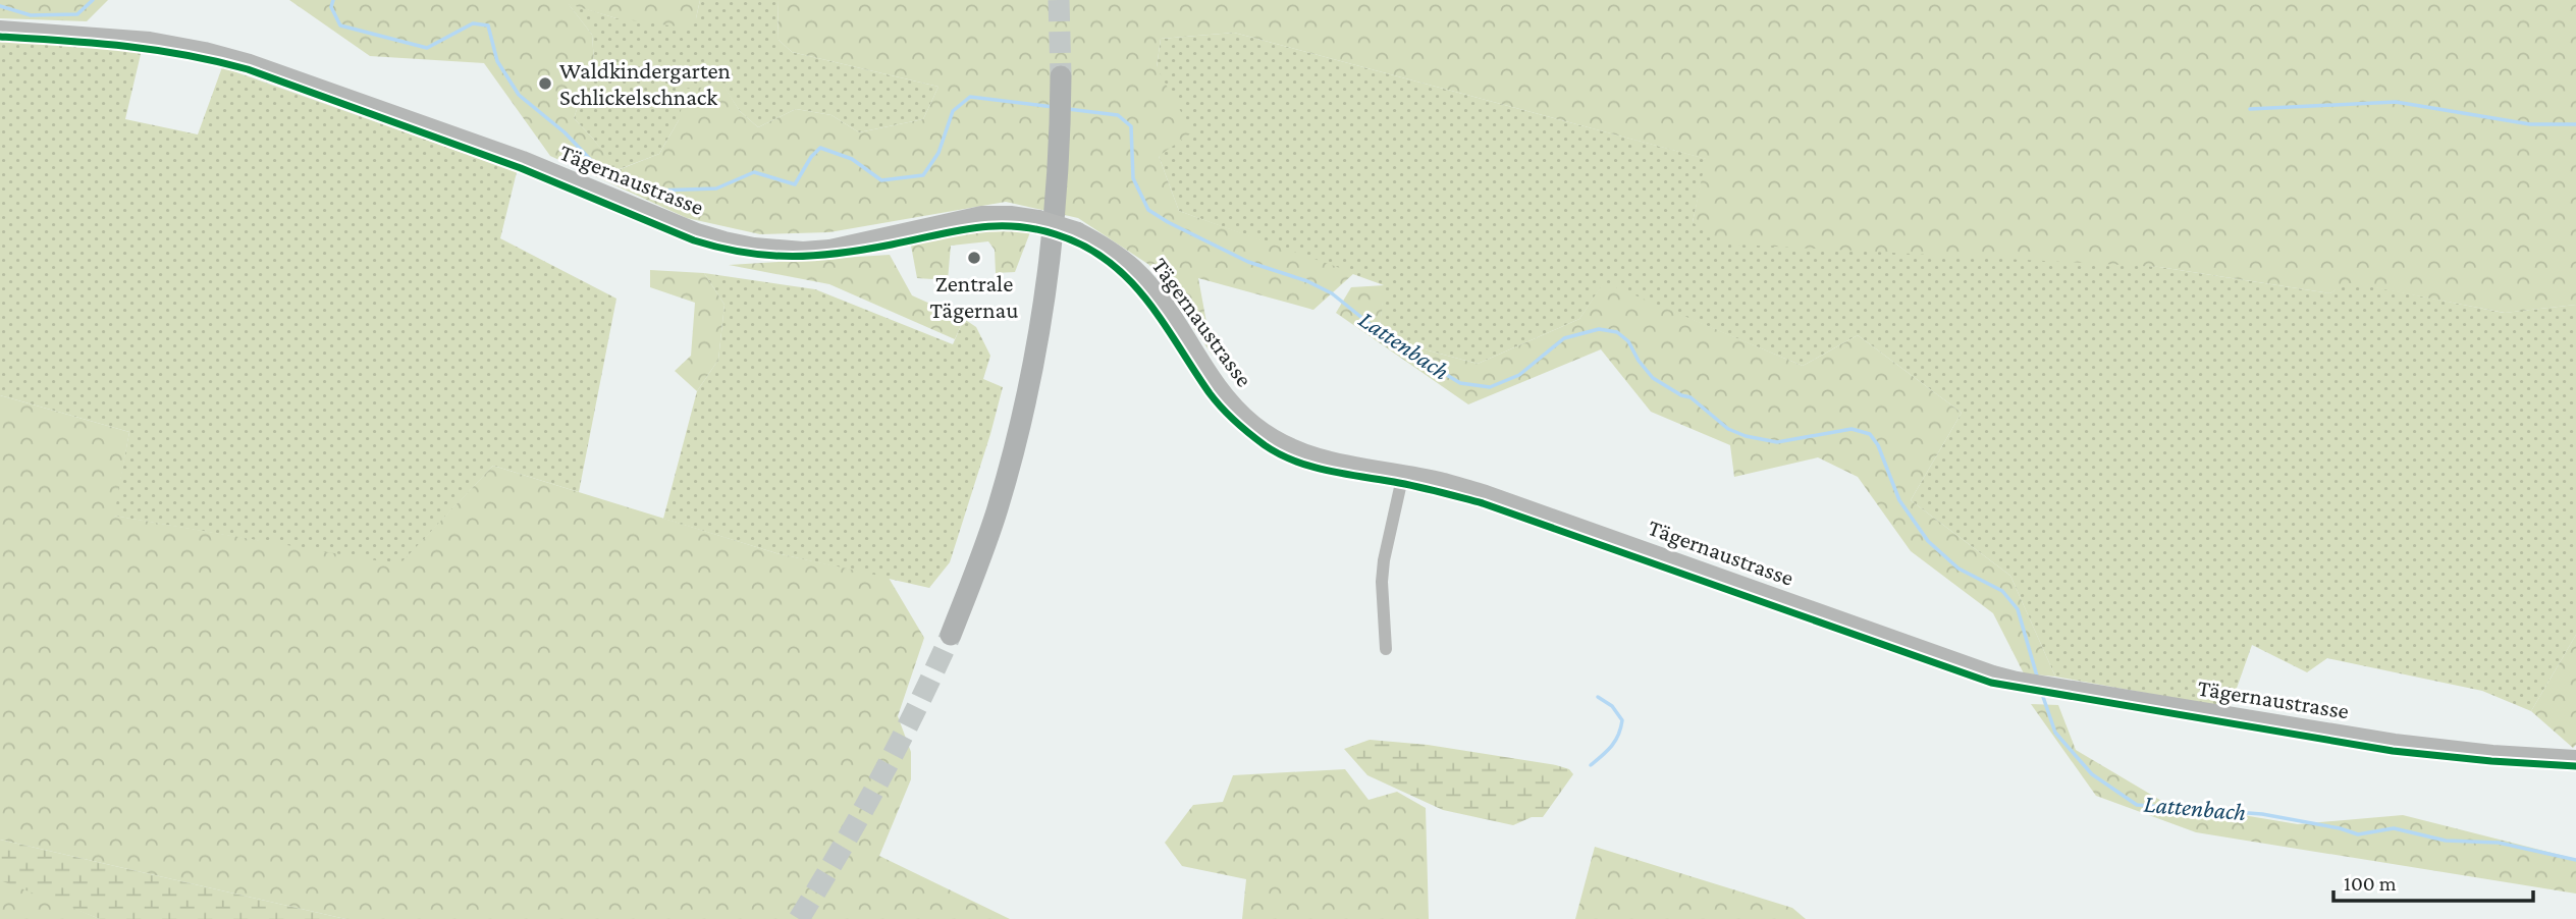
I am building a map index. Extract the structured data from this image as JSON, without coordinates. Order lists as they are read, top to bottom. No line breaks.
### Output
{"streets":{"street":["Tägernaustrasse"]},"water":["Lattenbach"],"places":["Waldkindergarten Schlickelschnack","Zentrale Tägernau"],"scale_bar":"100 m"}
